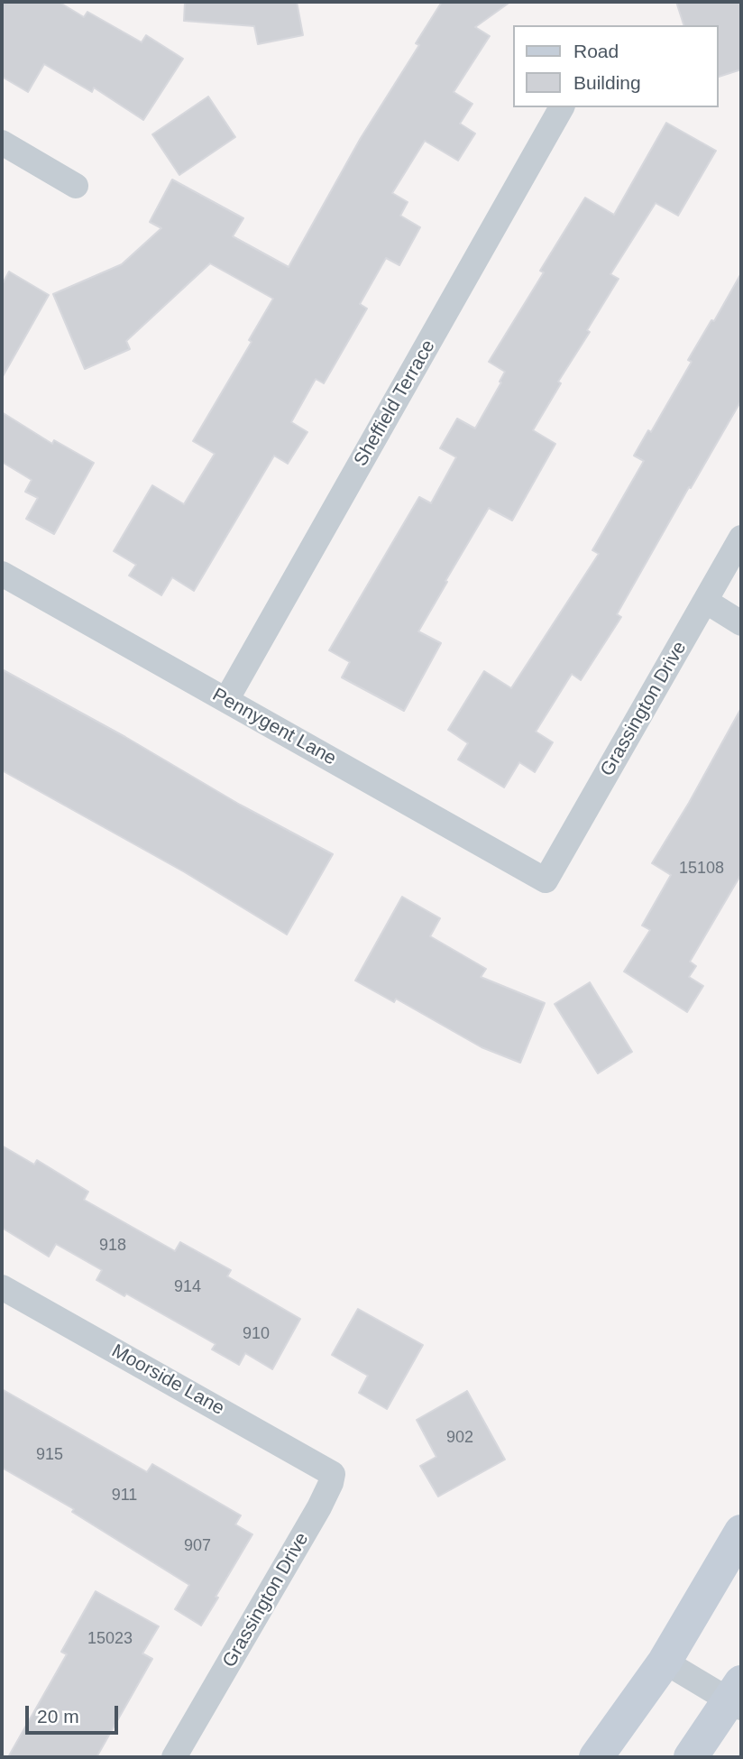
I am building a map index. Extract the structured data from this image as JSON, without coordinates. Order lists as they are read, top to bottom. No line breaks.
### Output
{"streets":{"street":["Sheffield Terrace","Grassington Drive","Pennygent Lane","Moorside Lane"]},"crossings":[["Sheffield Terrace","Pennygent Lane"],["Grassington Drive","Pennygent Lane"],["Grassington Drive","Moorside Lane"]],"house_numbers":["15108","918","914","910","902","915","911","907","15023"],"legend":["Road","Building"],"scale_bar":"20 m"}
